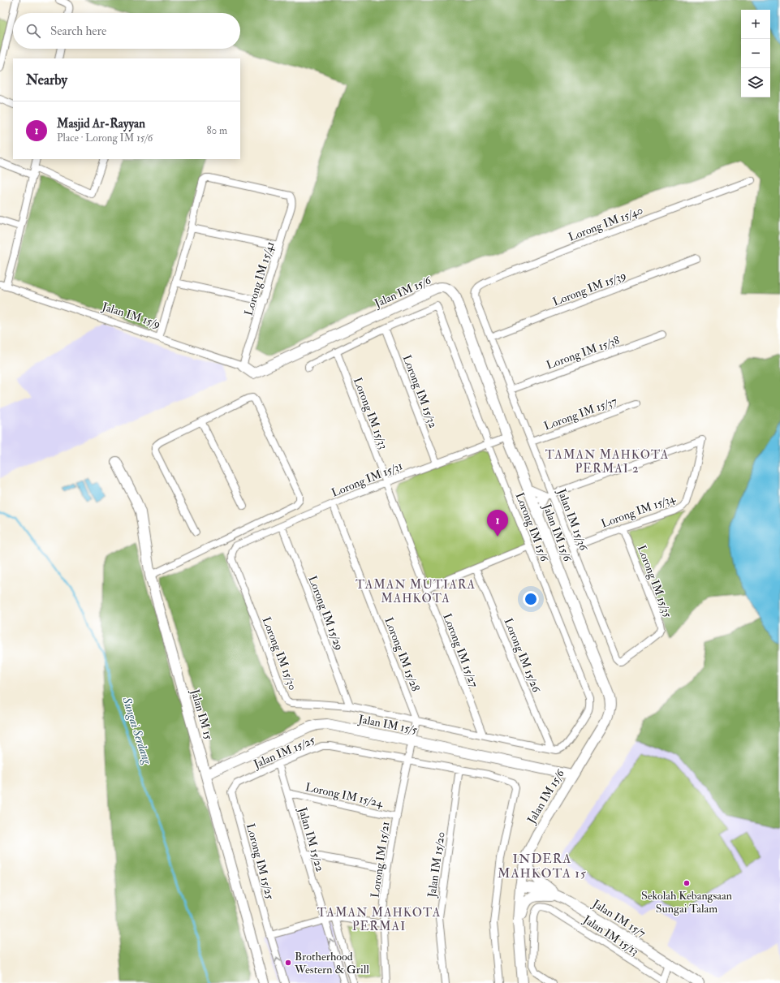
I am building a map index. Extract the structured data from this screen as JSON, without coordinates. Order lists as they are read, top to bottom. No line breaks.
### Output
{"streets":{"street":["Lorong IM 15/40","Lorong IM 15/41","Lorong IM 15/39","Jalan IM 15/6","Jalan IM 15/9","Lorong IM 15/38","Lorong IM 15/32","Lorong IM 15/33","Lorong IM 15/37","Lorong IM 15/31","Lorong IM 15/34","Jalan IM 15/36","Lorong IM 15/6","Lorong IM 15/35","Lorong IM 15/29","Lorong IM 15/27","Lorong IM 15/30","Lorong IM 15/28","Lorong IM 15/26","Jalan IM 15","Jalan IM 15/5","Jalan IM 15/25","Lorong IM 15/24","Jalan IM 15/22","Lorong IM 15/21","Lorong IM 15/25","Jalan IM 15/20","Jalan IM 15/7","Jalan IM 15/13"]},"crossings":[["Lorong IM 15/40","Jalan IM 15/36"],["Lorong IM 15/41","Jalan IM 15/9"],["Lorong IM 15/39","Jalan IM 15/36"],["Jalan IM 15/6","Jalan IM 15/9"],["Jalan IM 15/6","Lorong IM 15/31"],["Jalan IM 15/6","Jalan IM 15/5"],["Jalan IM 15/6","Jalan IM 15/25"],["Jalan IM 15/6","Jalan IM 15/7"],["Lorong IM 15/38","Jalan IM 15/36"],["Lorong IM 15/32","Lorong IM 15/31"],["Lorong IM 15/32","Lorong IM 15/6"],["Lorong IM 15/33","Lorong IM 15/31"],["Lorong IM 15/33","Lorong IM 15/27"],["Lorong IM 15/37","Jalan IM 15/36"],["Lorong IM 15/31","Lorong IM 15/6"],["Lorong IM 15/31","Lorong IM 15/29"],["Lorong IM 15/31","Lorong IM 15/27"],["Lorong IM 15/31","Lorong IM 15/30"],["Lorong IM 15/31","Lorong IM 15/28"],["Lorong IM 15/34","Jalan IM 15/36"],["Lorong IM 15/34","Lorong IM 15/35"],["Jalan IM 15/36","Lorong IM 15/35"],["Lorong IM 15/6","Lorong IM 15/30"],["Lorong IM 15/29","Lorong IM 15/30"],["Lorong IM 15/27","Lorong IM 15/30"],["Lorong IM 15/30","Lorong IM 15/28"],["Lorong IM 15/30","Lorong IM 15/26"],["Lorong IM 15/30","Lorong IM 15/21"],["Lorong IM 15/28","Lorong IM 15/21"],["Jalan IM 15","Jalan IM 15/5"],["Jalan IM 15/5","Lorong IM 15/21"],["Jalan IM 15/25","Jalan IM 15/22"],["Jalan IM 15/25","Lorong IM 15/21"],["Jalan IM 15/25","Lorong IM 15/25"],["Jalan IM 15/25","Jalan IM 15/20"],["Lorong IM 15/24","Jalan IM 15/22"],["Lorong IM 15/24","Lorong IM 15/21"]],"districts":["TAMAN MAHKOTA PERMAI 2","TAMAN MUTIARA MAHKOTA","INDERA MAHKOTA 15","TAMAN MAHKOTA PERMAI"],"water":["Sungai Serdang"],"places":["Sekolah Kebangsaan Sungai Talam","Brotherhood Western & Grill"],"page":{"map_buttons":["+","−"],"search":"Search here","heading":"Nearby","list":[{"mark":"1","name":"Masjid Ar-Rayyan","note":"Place · Lorong IM 15/6","value":"80 m"}],"pins":"1"}}
